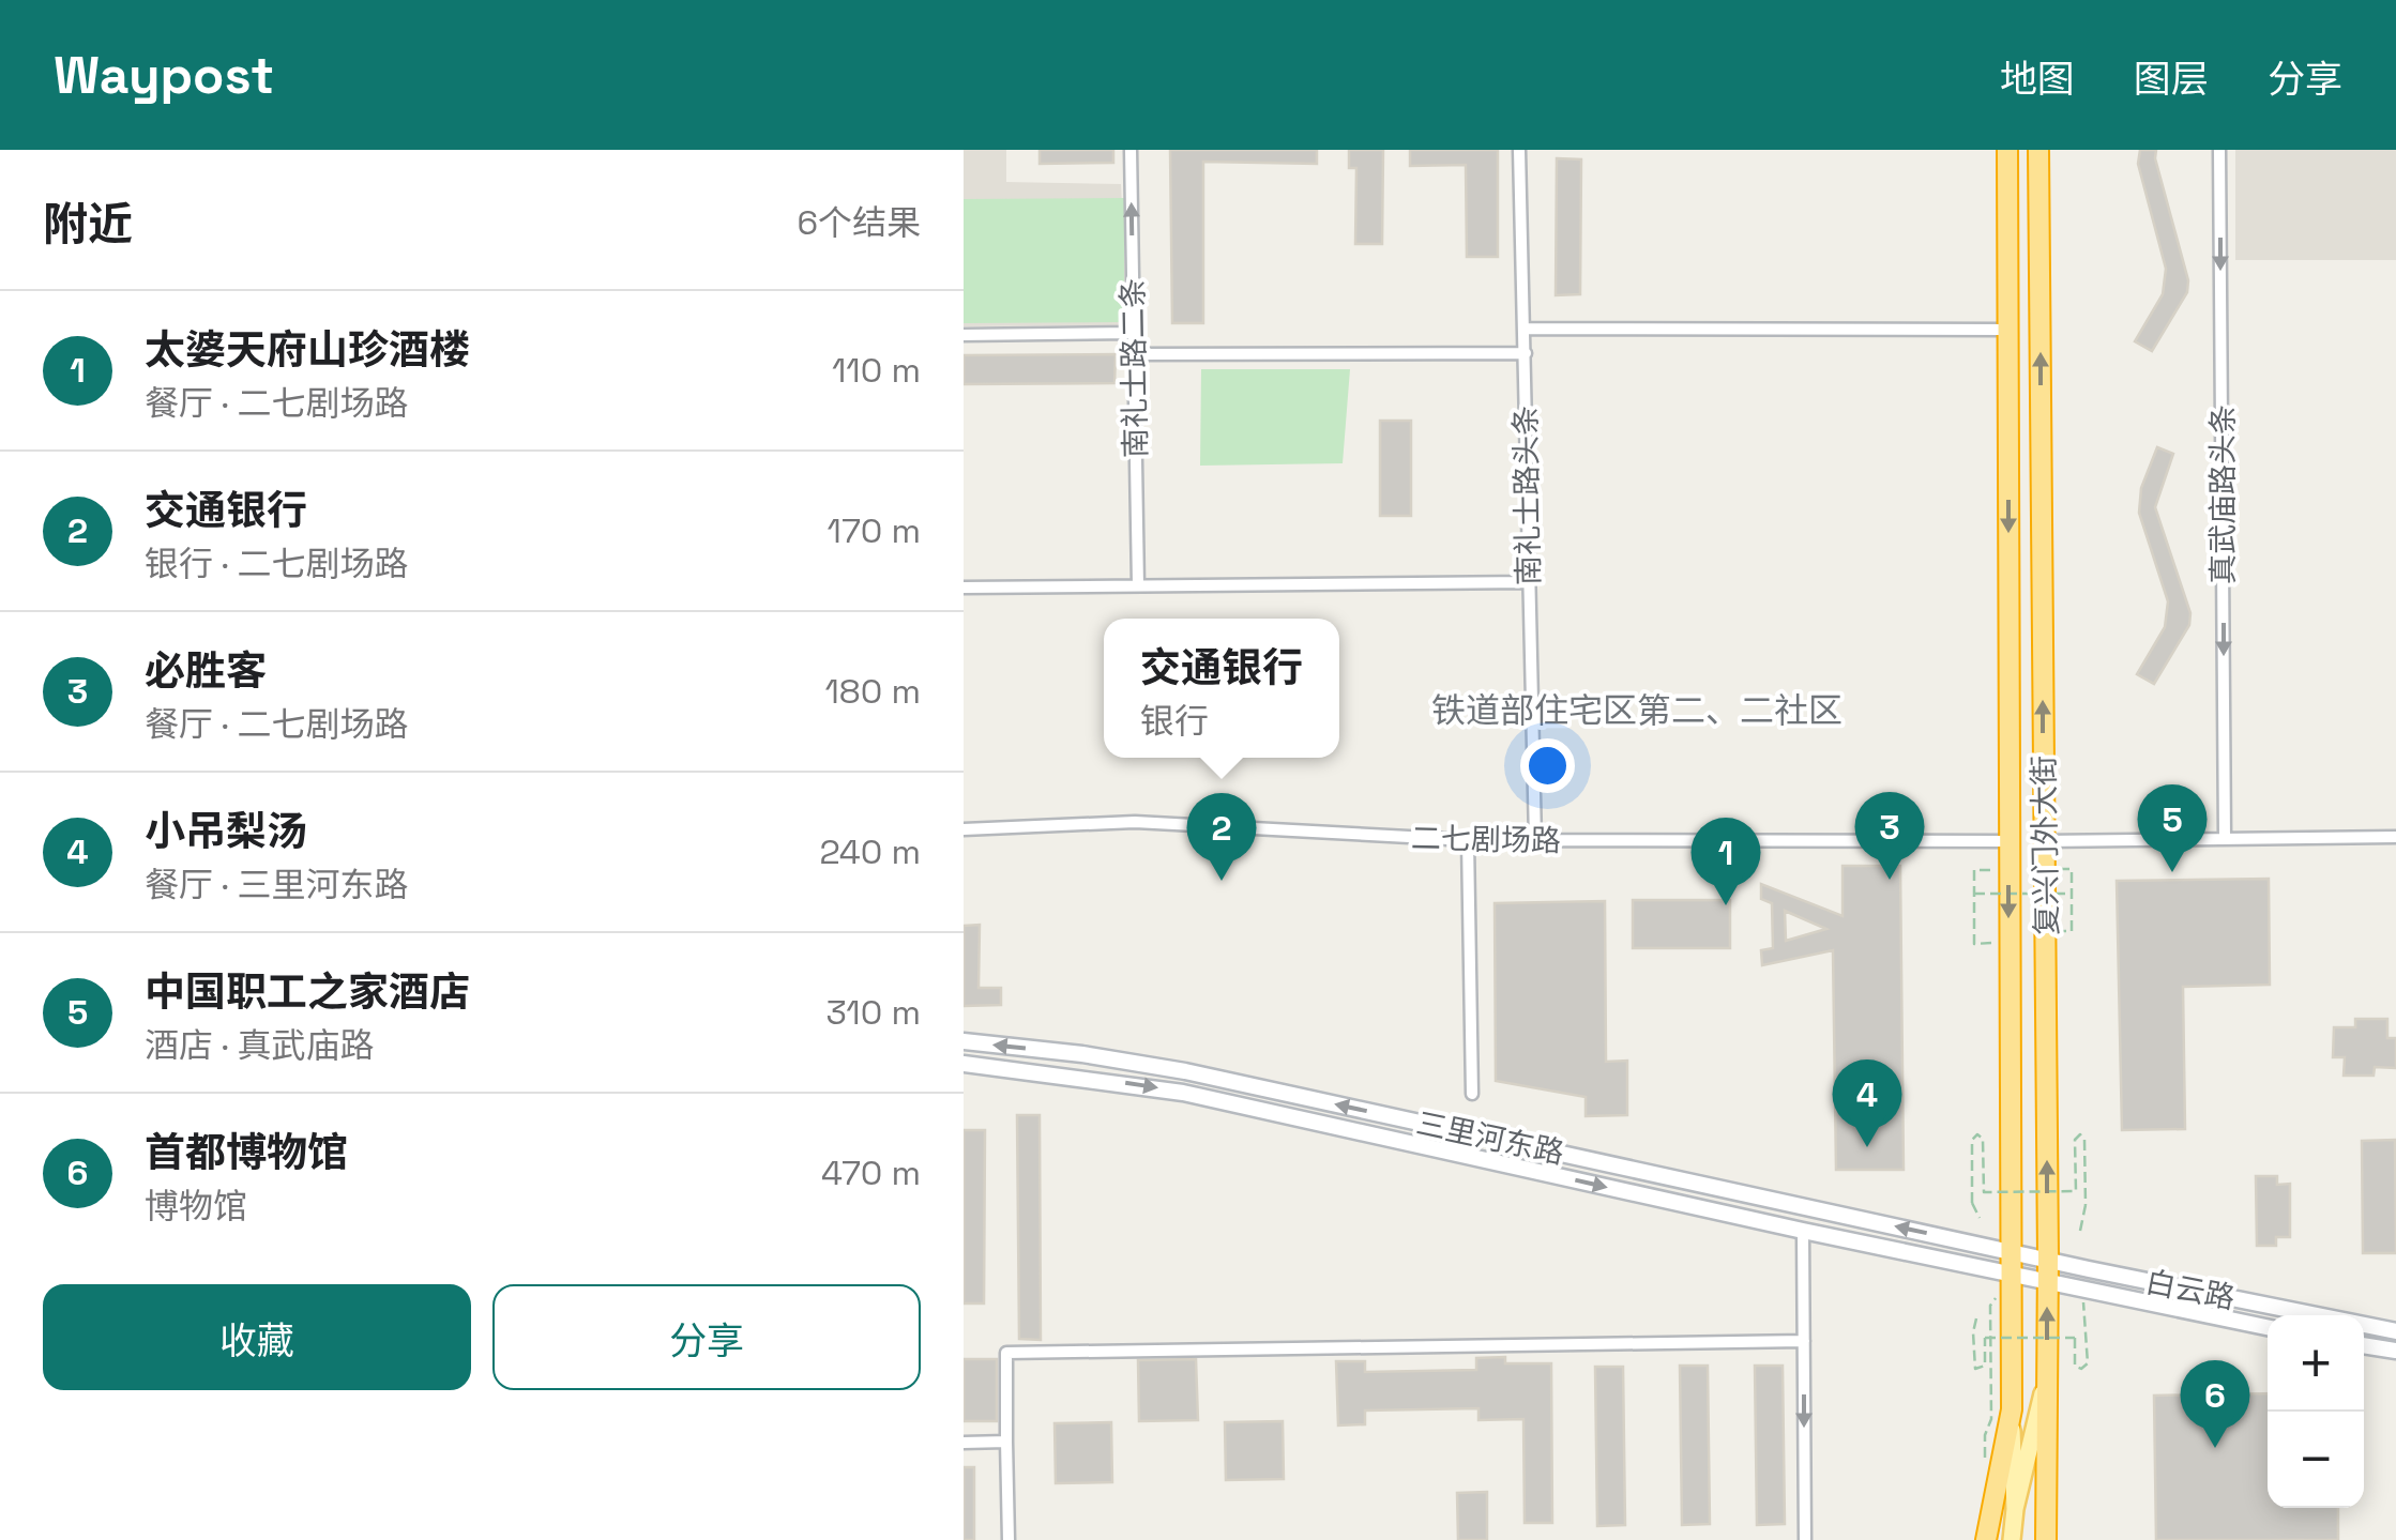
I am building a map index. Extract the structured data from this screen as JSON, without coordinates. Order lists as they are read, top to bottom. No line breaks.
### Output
{"streets":{"highway":["复兴门外大街"],"main road":["三里河东路","白云路"],"street":["南礼士路二条","真武庙路头条","南礼士路头条","二七剧场路"]},"crossings":[["南礼士路头条","二七剧场路"],["二七剧场路","复兴门外大街"],["复兴门外大街","三里河东路"],["复兴门外大街","白云路"],["三里河东路","白云路"]],"one_way":["南礼士路二条","真武庙路头条"],"districts":["铁道部住宅区第二、二社区"],"page":{"header":"Waypost","nav":["地图","图层","分享"],"heading":["附近","6个结果"],"list":[{"mark":"1","name":"太婆天府山珍酒楼","note":"餐厅 · 二七剧场路","value":"110 m"},{"mark":"2","name":"交通银行","note":"银行 · 二七剧场路","value":"170 m"},{"mark":"3","name":"必胜客","note":"餐厅 · 二七剧场路","value":"180 m"},{"mark":"4","name":"小吊梨汤","note":"餐厅 · 三里河东路","value":"240 m"},{"mark":"5","name":"中国职工之家酒店","note":"酒店 · 真武庙路","value":"310 m"},{"mark":"6","name":"首都博物馆","note":"博物馆","value":"470 m"}],"popup":["交通银行","银行"],"pins":["5","3","2","1","4","6"],"buttons":["收藏","分享"],"map_buttons":["+","−"]}}
